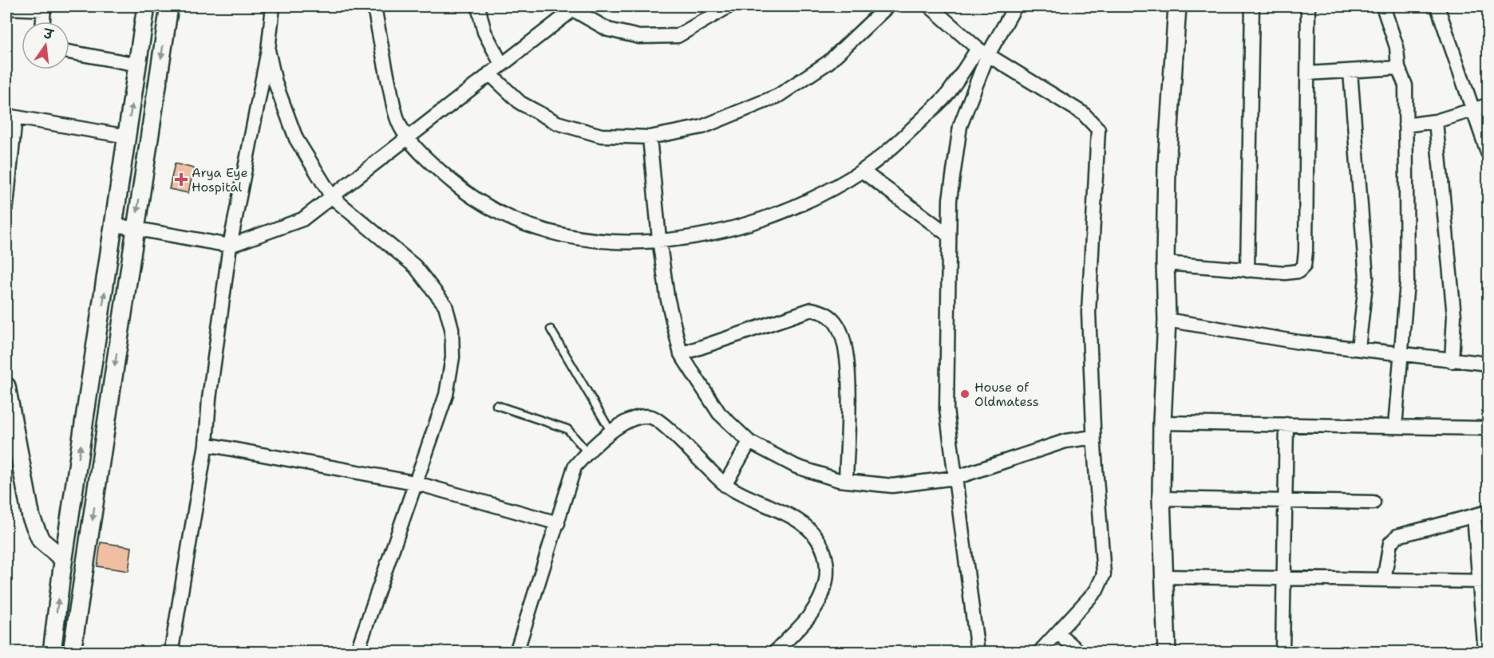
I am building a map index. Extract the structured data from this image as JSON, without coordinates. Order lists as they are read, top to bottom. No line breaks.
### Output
{"places":{"health":["Arya Eye Hospital"],"other":["House of Oldmatess"]},"north":"top"}
